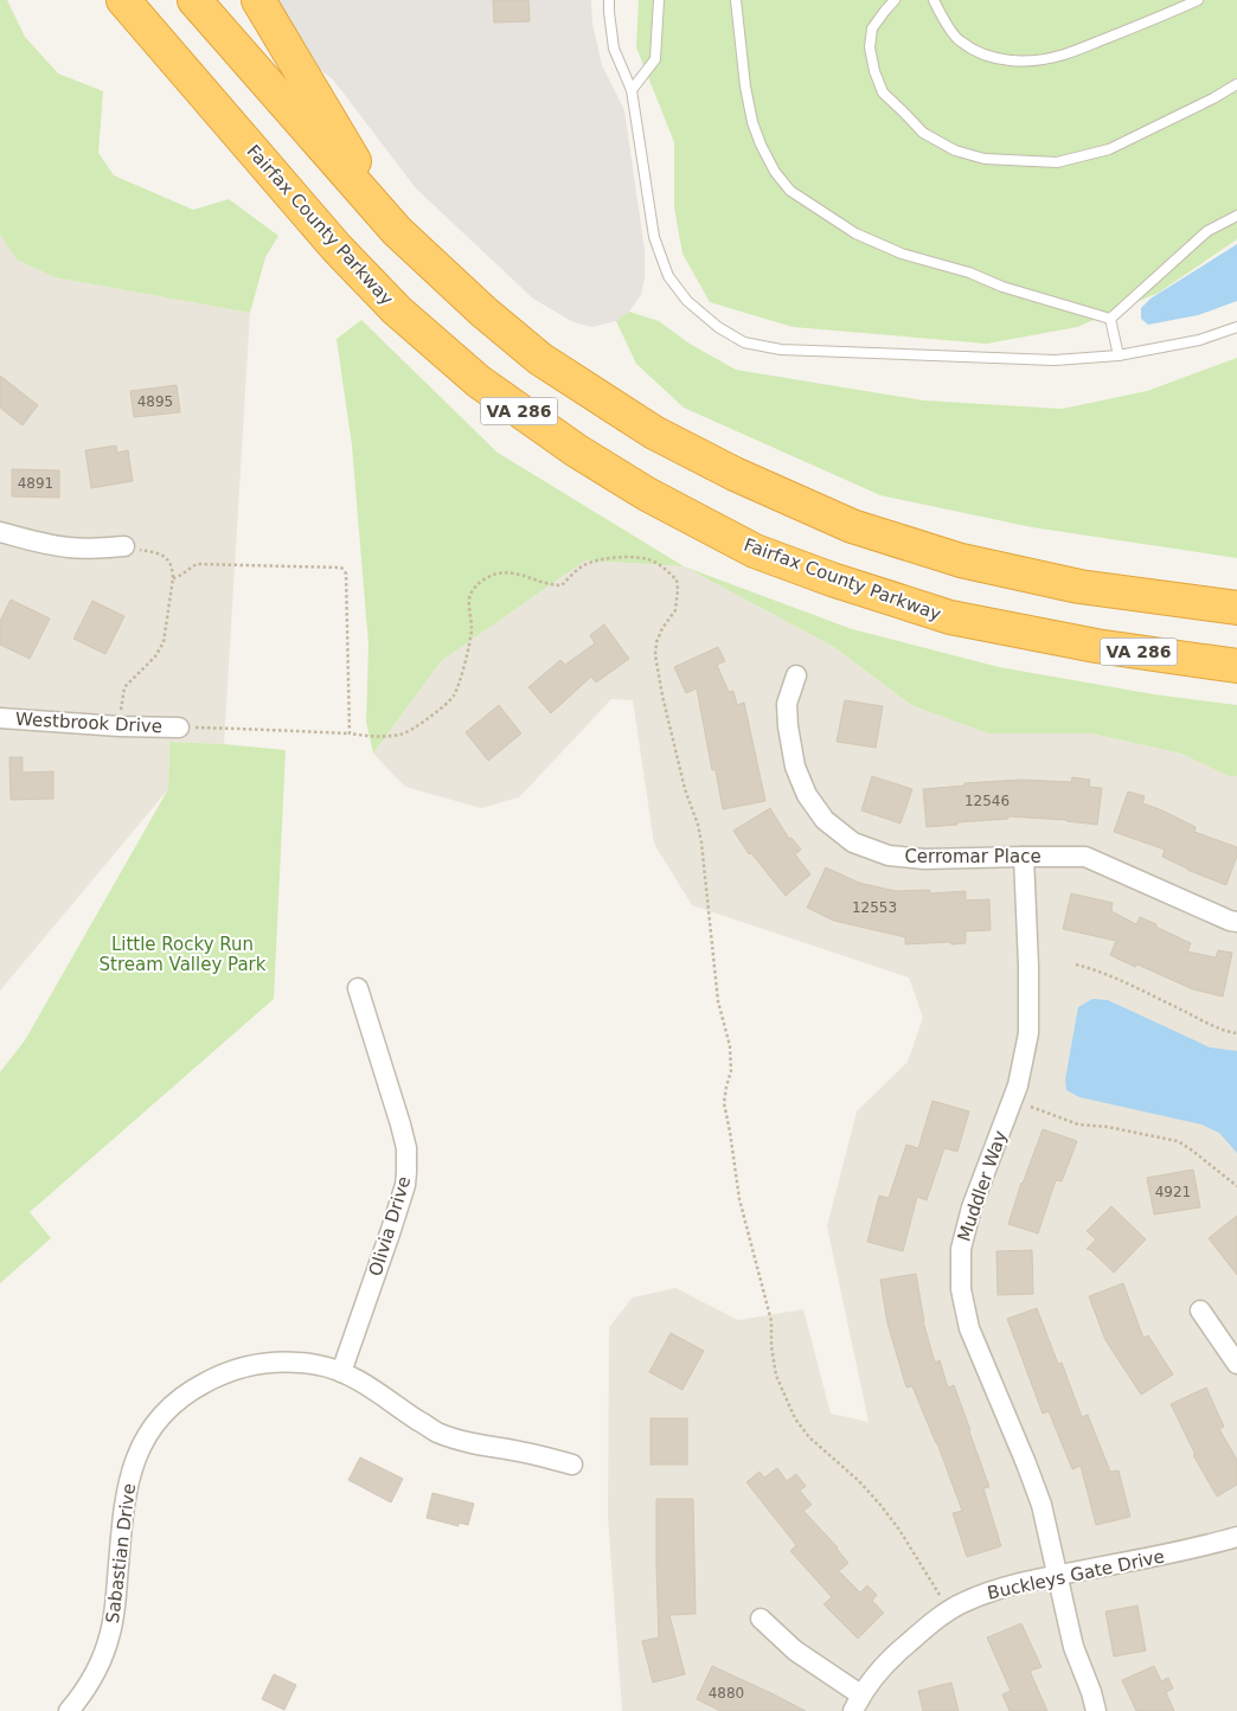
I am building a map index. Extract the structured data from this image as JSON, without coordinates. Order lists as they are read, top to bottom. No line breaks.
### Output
{"streets":{"highway":["Fairfax County Parkway","VA 286"],"street":["Westbrook Drive","Cerromar Place","Muddler Way","Olivia Drive","Sabastian Drive","Buckleys Gate Drive"]},"crossings":[["Cerromar Place","Muddler Way"],["Muddler Way","Buckleys Gate Drive"],["Olivia Drive","Sabastian Drive"]],"parks":["Little Rocky Run Stream Valley Park"],"house_numbers":["4895","4891","12546","12553","4921","4880"]}
